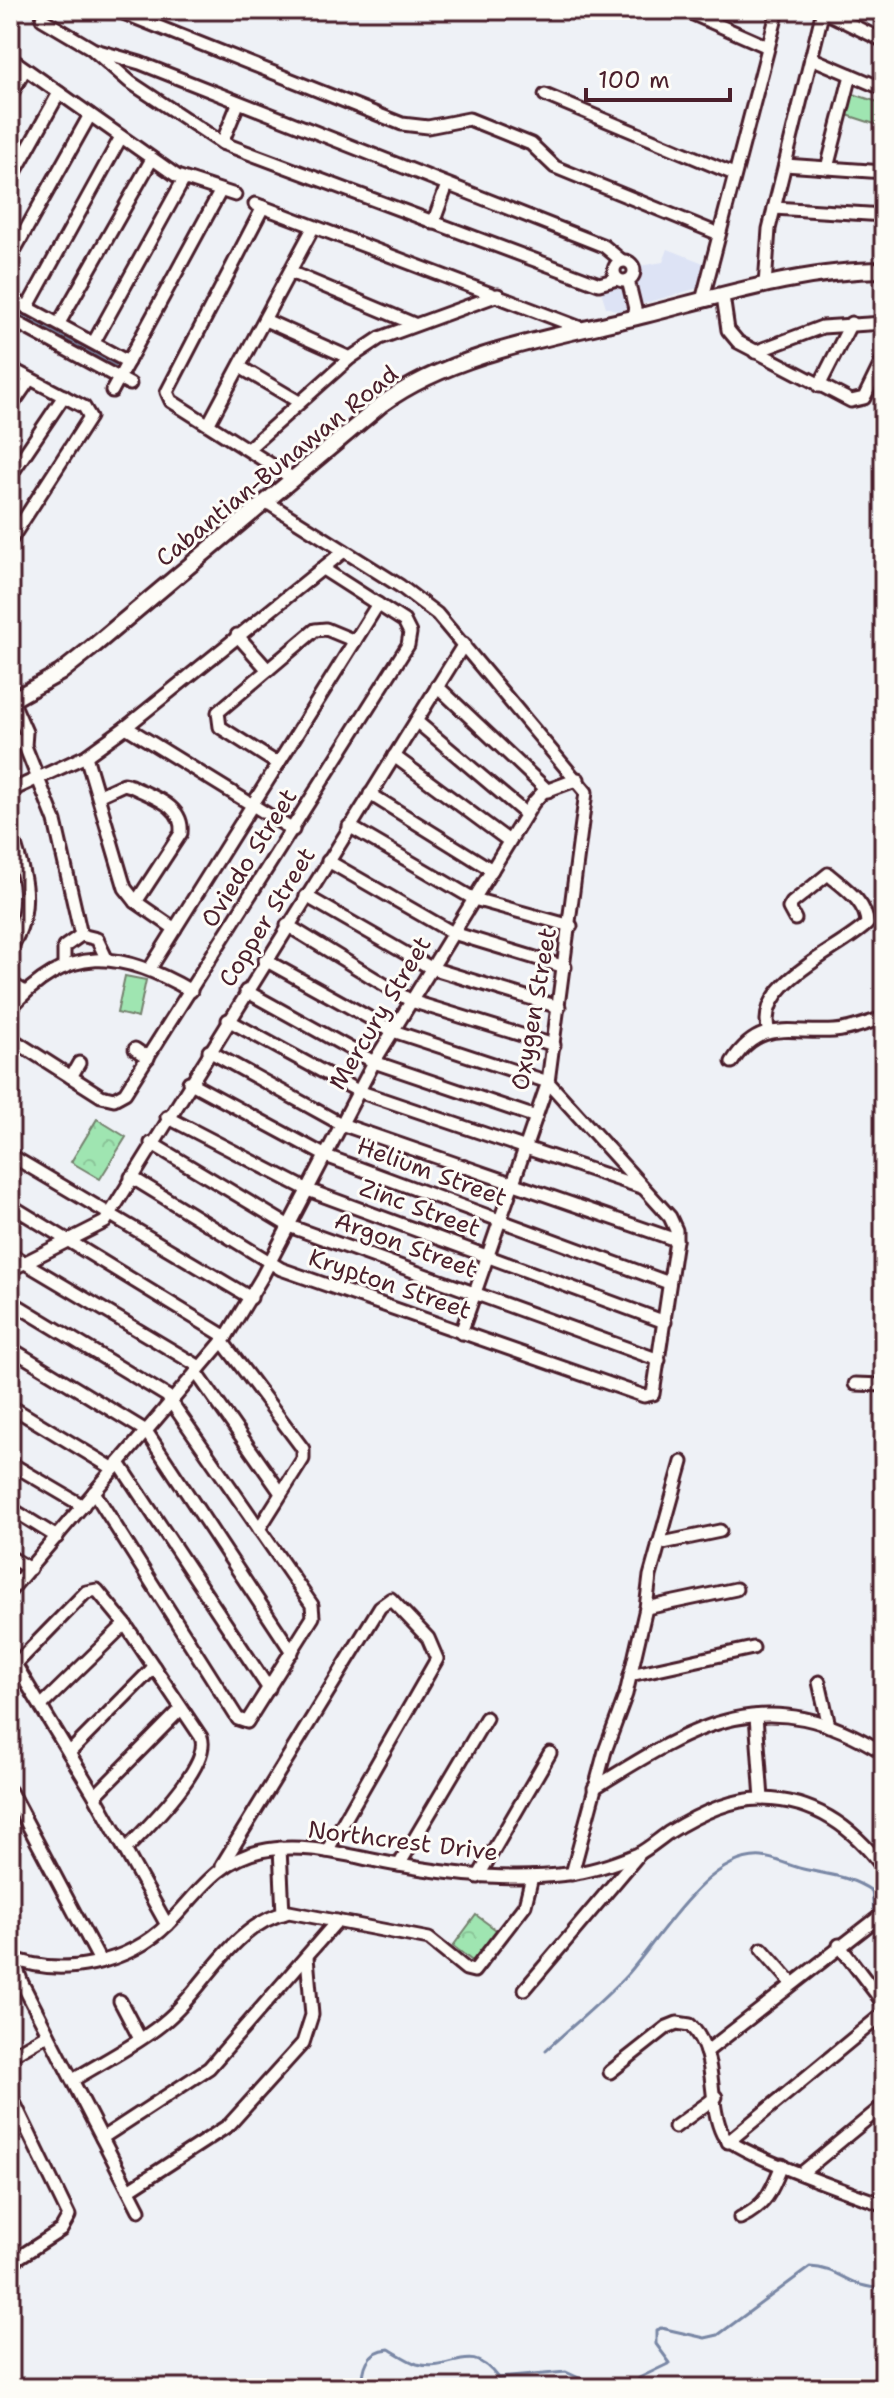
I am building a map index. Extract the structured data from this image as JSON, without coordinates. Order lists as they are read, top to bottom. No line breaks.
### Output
{"streets":{"main road":["Cabantian-Bunawan Road"],"street":["Oviedo Street","Copper Street","Oxygen Street","Mercury Street","Helium Street","Zinc Street","Argon Street","Krypton Street","Northcrest Drive"]},"crossings":[["Copper Street","Helium Street"],["Copper Street","Zinc Street"],["Copper Street","Argon Street"],["Copper Street","Krypton Street"],["Oxygen Street","Mercury Street"],["Oxygen Street","Helium Street"],["Oxygen Street","Zinc Street"],["Oxygen Street","Argon Street"],["Oxygen Street","Krypton Street"],["Mercury Street","Helium Street"],["Mercury Street","Zinc Street"],["Mercury Street","Argon Street"],["Mercury Street","Krypton Street"],["Argon Street","Krypton Street"]],"scale_bar":"100 m"}
